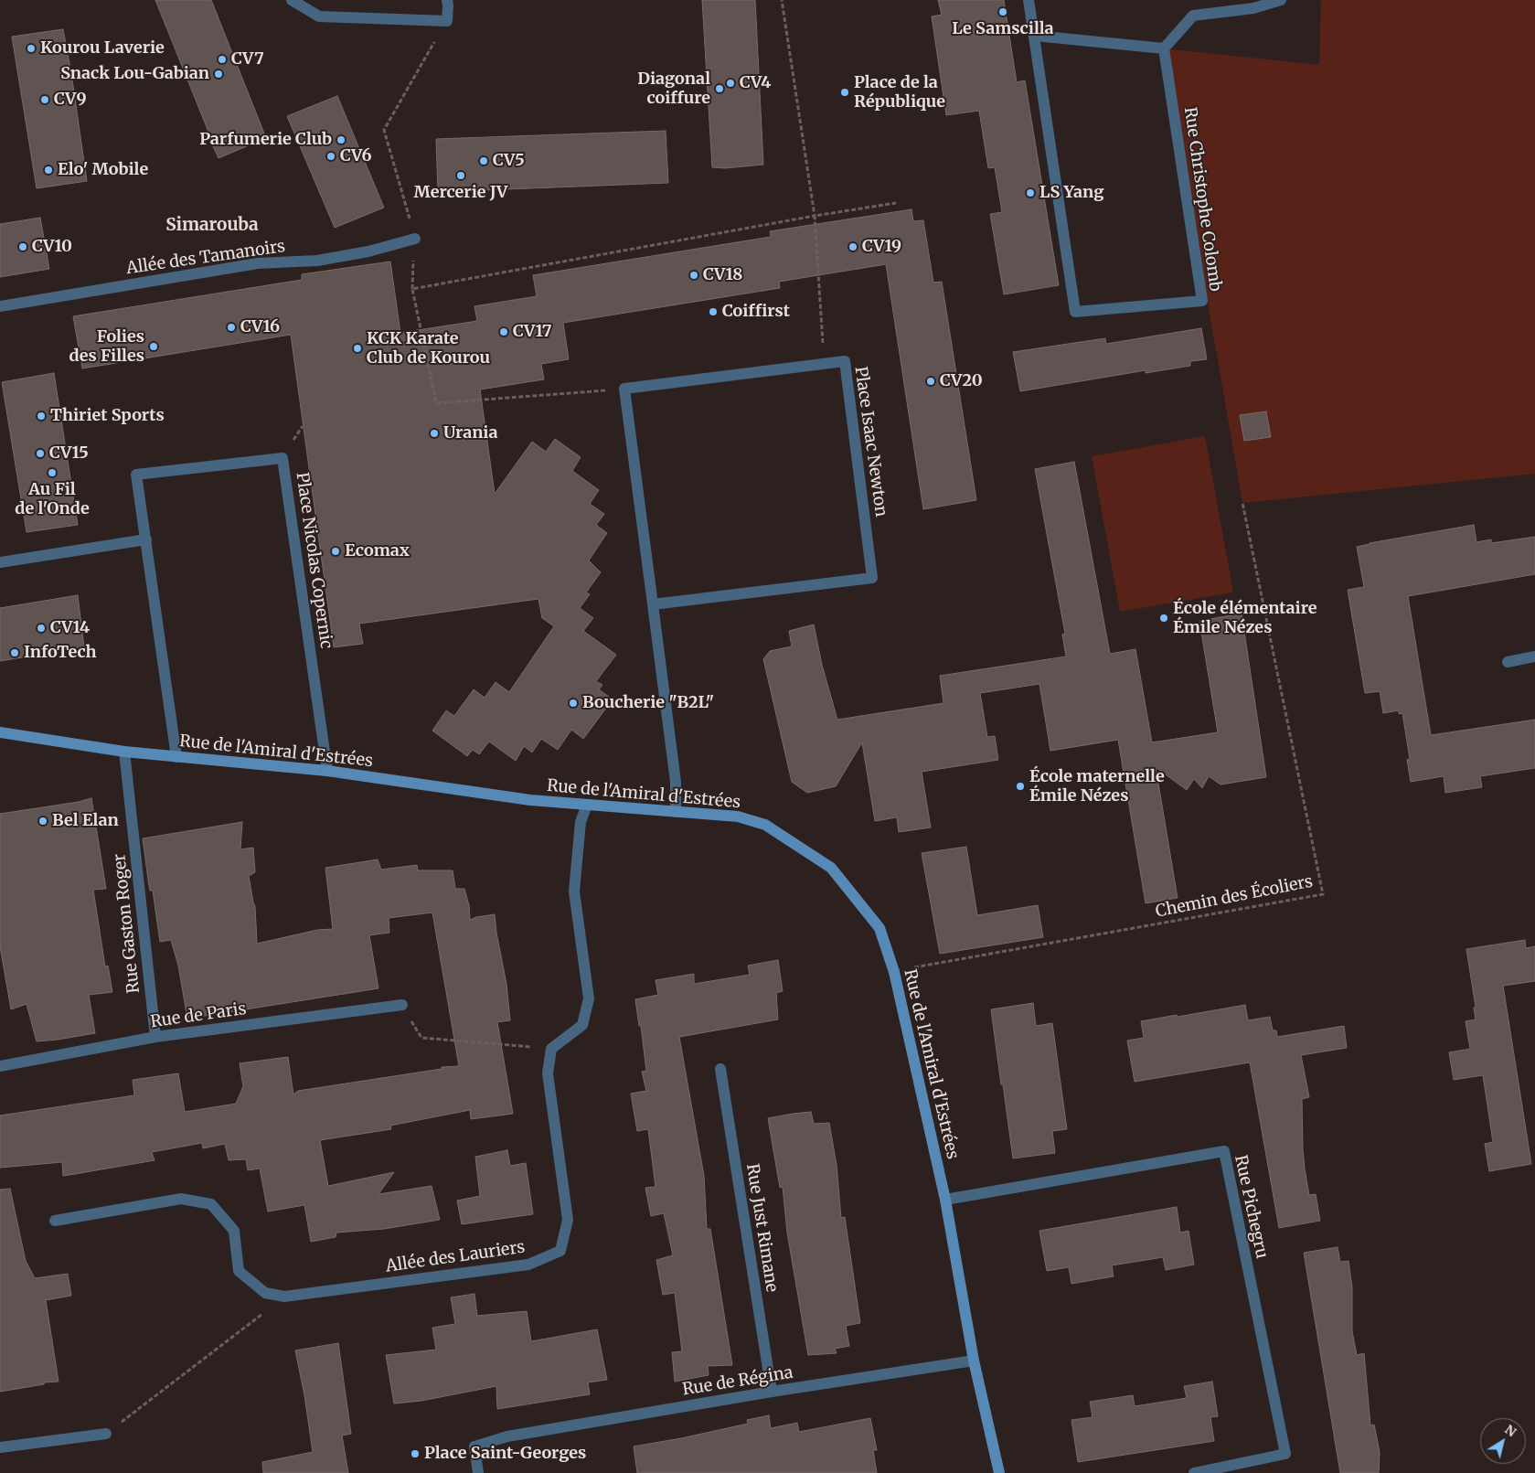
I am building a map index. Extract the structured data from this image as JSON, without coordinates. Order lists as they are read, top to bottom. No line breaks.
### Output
{"streets":{"street":["Rue Christophe Colomb","Allée des Tamanoirs","Place Isaac Newton","Place Nicolas Copernic","Rue de l'Amiral d'Estrées","Rue Gaston Roger","Rue de Paris","Rue Pichegru","Rue Just Rimane","Allée des Lauriers","Rue de Régina"],"path":["Chemin des Écoliers"]},"crossings":[["Place Nicolas Copernic","Rue de l'Amiral d'Estrées"],["Rue de l'Amiral d'Estrées","Chemin des Écoliers"],["Rue de l'Amiral d'Estrées","Rue Gaston Roger"],["Rue de l'Amiral d'Estrées","Rue Pichegru"],["Rue de l'Amiral d'Estrées","Rue de Régina"],["Rue Gaston Roger","Rue de Paris"],["Rue Just Rimane","Rue de Régina"]],"districts":["Simarouba"],"places":["Le Samscilla","Kourou Laverie","CV7","Snack Lou-Gabian","CV4","Diagonal coiffure","Place de la République","CV9","Parfumerie Club","CV6","CV5","Elo' Mobile","Mercerie JV","LS Yang","CV10","CV19","CV18","Coiffirst","CV16","CV17","Folies des Filles","KCK Karate Club de Kourou","CV20","Thiriet Sports","Urania","CV15","Au Fil de l'Onde","Ecomax","École élémentaire Émile Nézes","CV14","InfoTech","Boucherie \"B2L\"","École maternelle Émile Nézes","Bel Elan","Place Saint-Georges"],"north":"top right"}
